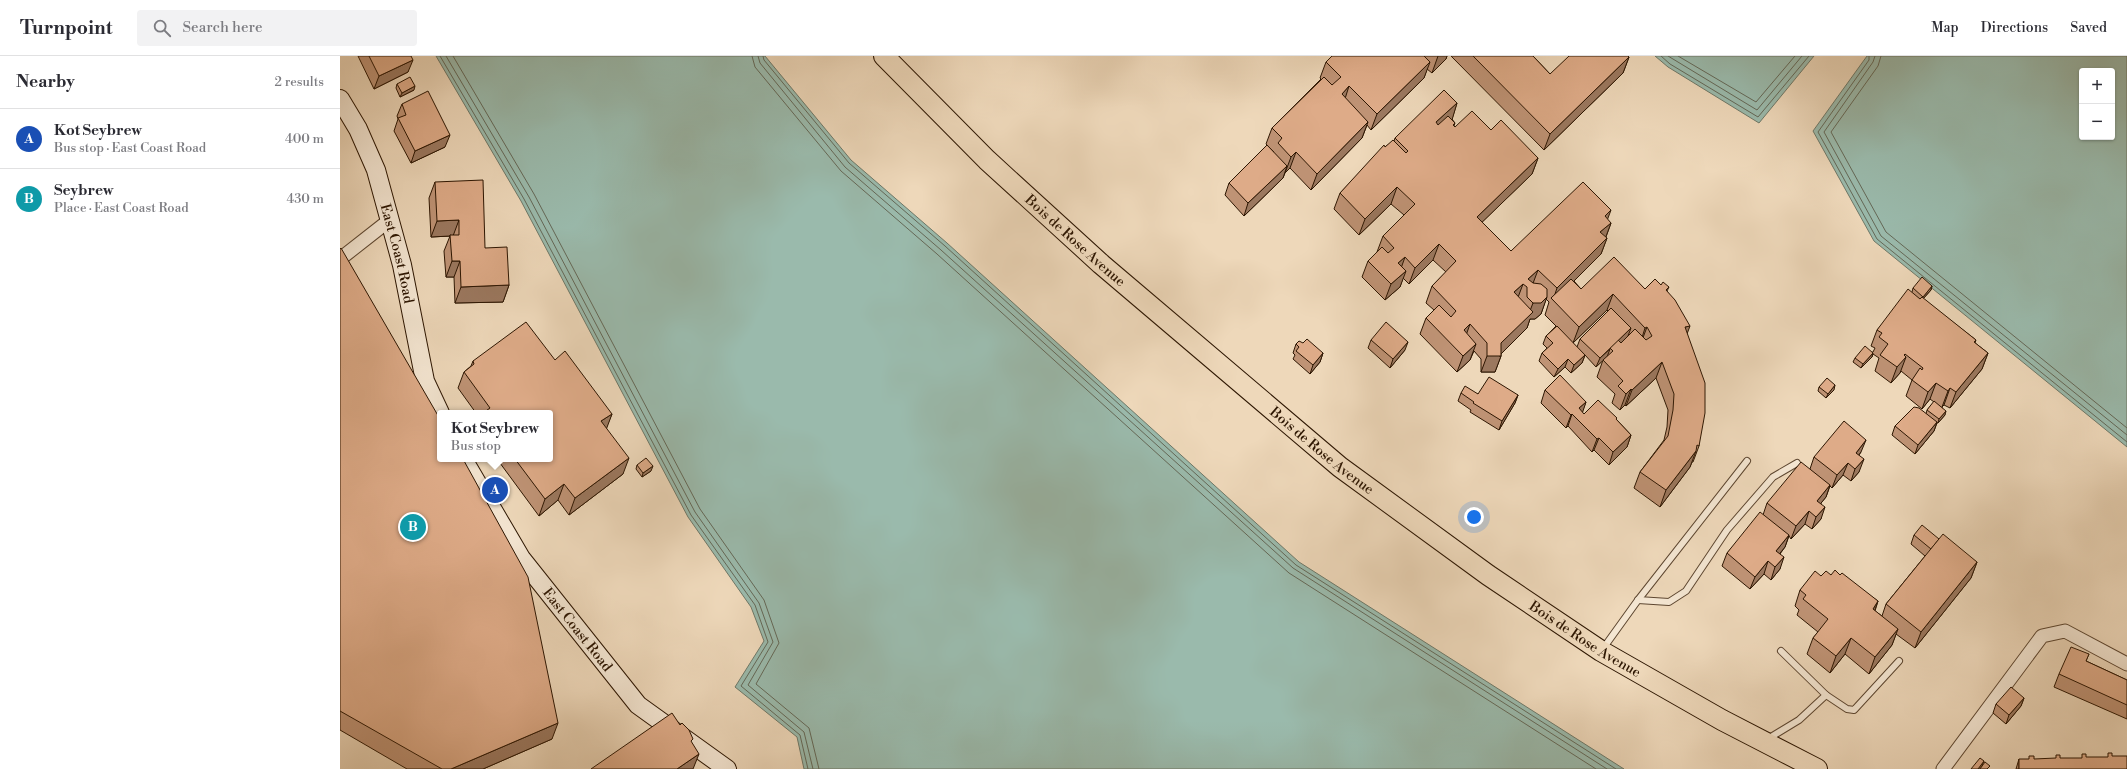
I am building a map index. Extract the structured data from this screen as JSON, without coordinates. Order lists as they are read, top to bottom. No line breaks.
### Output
{"streets":{"main road":["Bois de Rose Avenue","East Coast Road"]},"page":{"header":"Turnpoint","search":"Search here","nav":["Map","Directions","Saved"],"heading":["Nearby","2 results"],"map_buttons":["+","−"],"list":[{"mark":"A","name":"Kot Seybrew","note":"Bus stop · East Coast Road","value":"400 m"},{"mark":"B","name":"Seybrew","note":"Place · East Coast Road","value":"430 m"}],"popup":["Kot Seybrew","Bus stop"],"pins":["A","B"]}}
